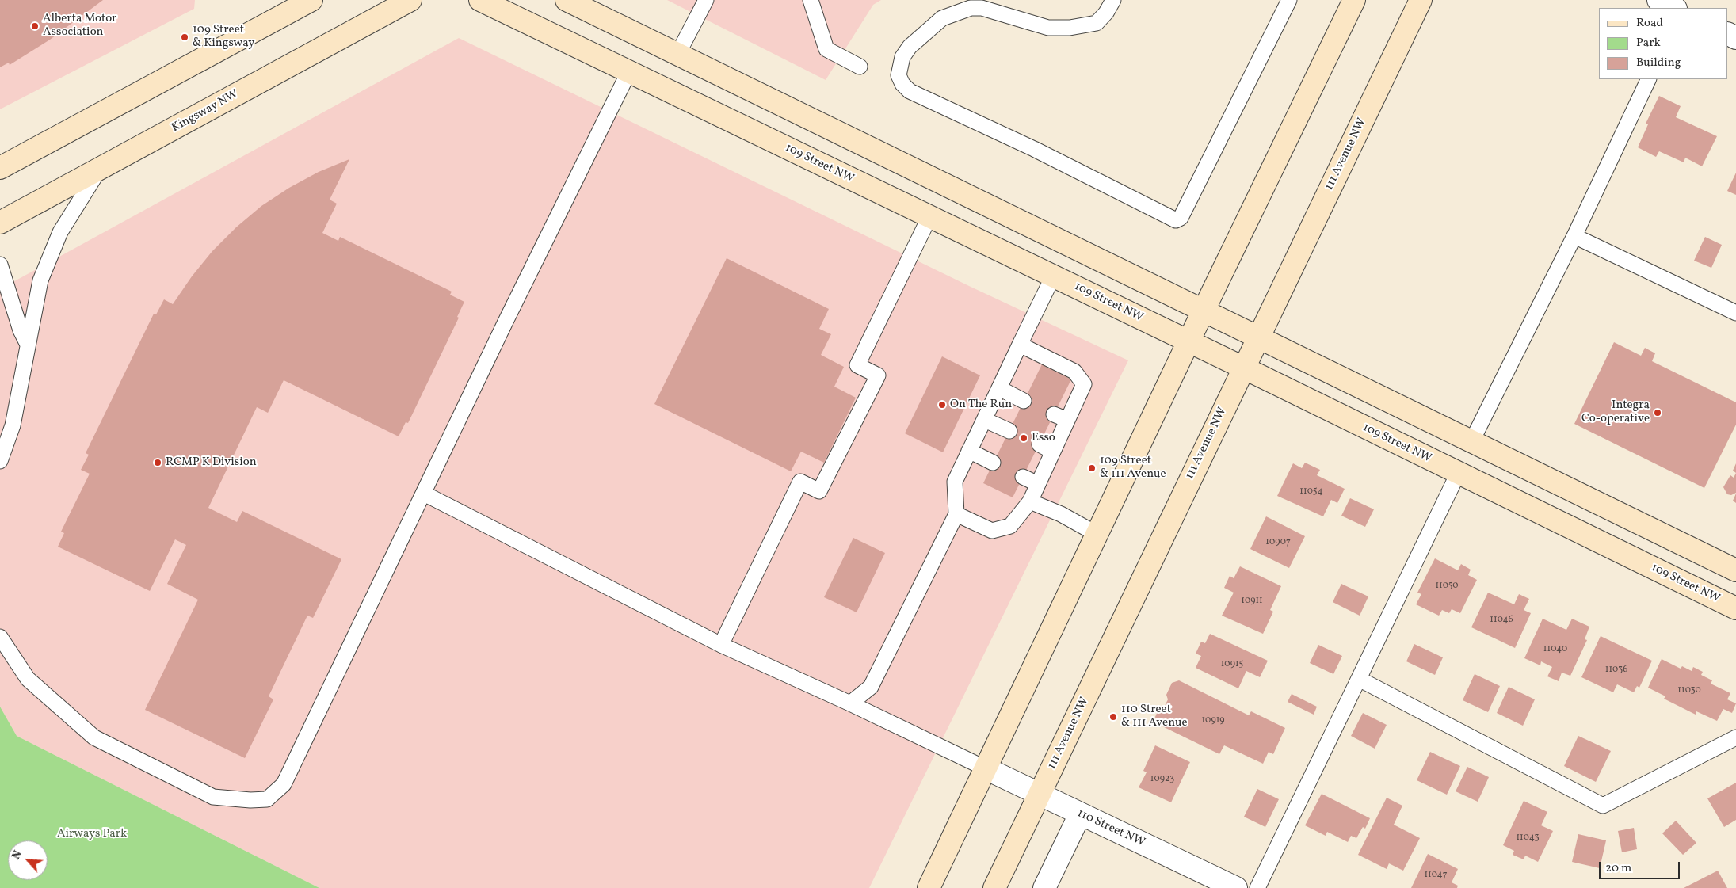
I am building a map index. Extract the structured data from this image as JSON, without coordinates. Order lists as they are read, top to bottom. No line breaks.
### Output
{"streets":{"main road":["Kingsway NW","111 Avenue NW","109 Street NW"],"street":["110 Street NW"]},"crossings":[["111 Avenue NW","109 Street NW"],["111 Avenue NW","110 Street NW"]],"parks":["Airways Park"],"places":["Alberta Motor Association","109 Street & Kingsway","On The Run","Integra Co-operative","Esso","RCMP K Division","109 Street & 111 Avenue","110 Street & 111 Avenue"],"house_numbers":["11054","10907","11050","10911","11046","11040","10915","11036","11030","10919","10923","11043","11047"],"legend":["Road","Park","Building"],"scale_bar":"20 m","north":"top left"}
